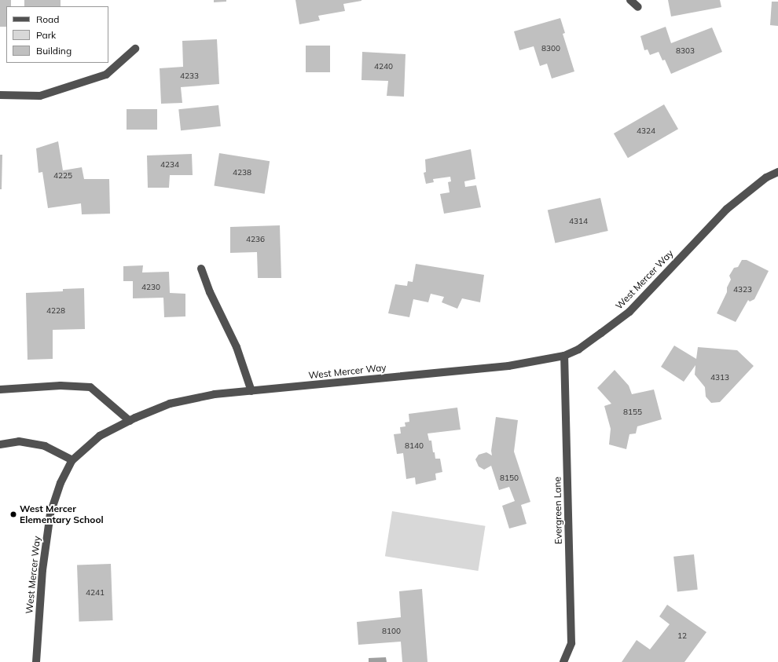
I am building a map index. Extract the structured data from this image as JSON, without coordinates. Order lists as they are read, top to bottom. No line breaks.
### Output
{"streets":{"street":["West Mercer Way","Evergreen Lane"]},"crossings":[["West Mercer Way","Evergreen Lane"]],"places":["West Mercer Elementary School"],"house_numbers":["8300","8303","4240","4233","4324","4234","4238","4225","4314","4236","4230","4323","4228","4313","8155","8140","8150","4241","8100","12"],"legend":["Road","Park","Building"]}
